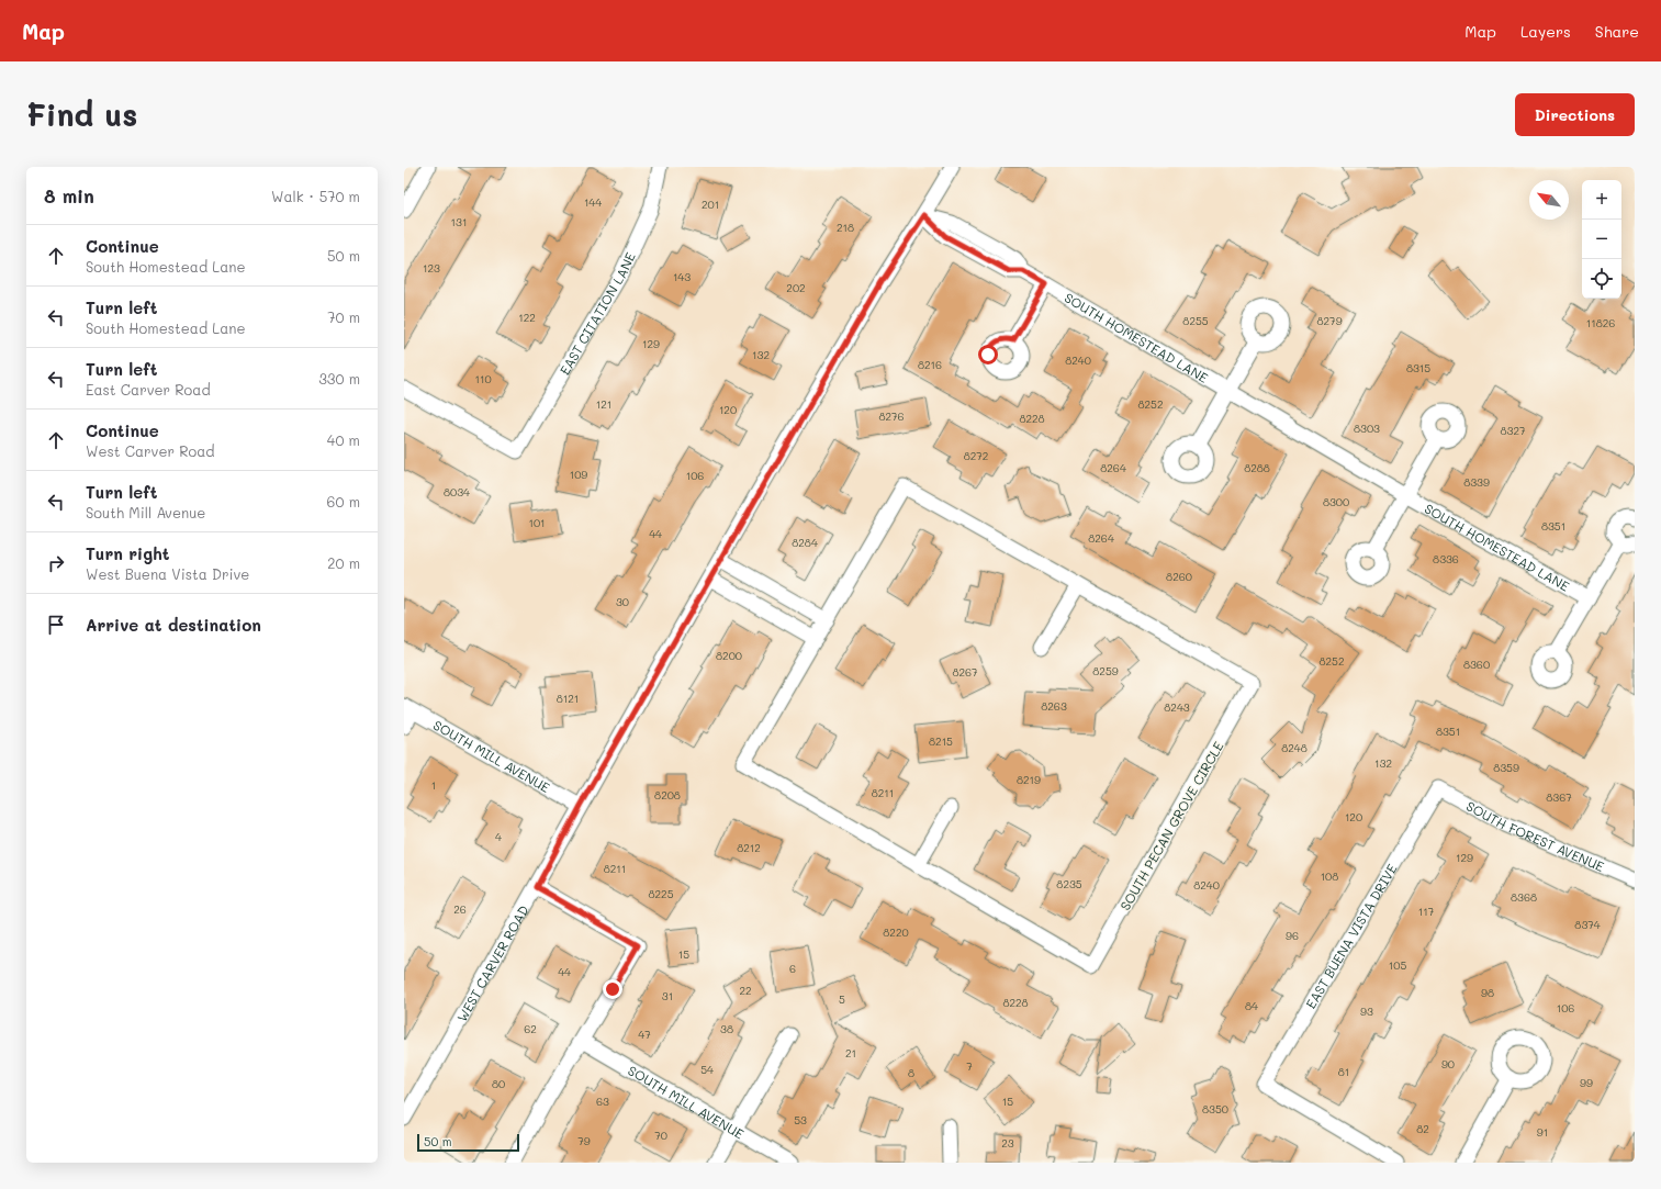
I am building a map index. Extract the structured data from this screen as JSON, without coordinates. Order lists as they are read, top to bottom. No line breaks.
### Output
{"streets":{"street":["EAST CITATION LANE","SOUTH HOMESTEAD LANE","SOUTH MILL AVENUE","SOUTH PECAN GROVE CIRCLE","SOUTH FOREST AVENUE","EAST BUENA VISTA DRIVE","WEST CARVER ROAD"]},"crossings":[["SOUTH HOMESTEAD LANE","WEST CARVER ROAD"],["SOUTH MILL AVENUE","WEST CARVER ROAD"],["SOUTH FOREST AVENUE","EAST BUENA VISTA DRIVE"]],"house_numbers":["144","201","131","218","123","143","202","122","8255","8279","11826","129","132","8240","8216","8315","110","121","8252","120","8276","8228","8303","8327","8272","8264","8288","109","106","8339","8034","8300","101","8351","44","8264","8284","8336","8260","30","8200","8252","8360","8259","8267","8121","8263","8243","8351","8215","8248","132","8359","8219","1","8211","8208","8367","120","4","8212","129","8211","108","8235","8240","8225","8368","26","117","8374","8220","96","15","105","6","44","22","98","31","5","8228","84","106","93","62","38","47","21","90","7","54","81","8","99","80","63","15","8350","53","82","91","70","79","23"],"scale_bar":"50 m","north":"top left","page":{"header":"Map","nav":["Map","Layers","Share"],"buttons":"Directions","title":"Find us","heading":["8 min","Walk · 570 m"],"map_buttons":["+","−"],"list":[["Continue","South Homestead Lane","50 m"],["Turn left","South Homestead Lane","70 m"],["Turn left","East Carver Road","330 m"],["Continue","West Carver Road","40 m"],["Turn left","South Mill Avenue","60 m"],["Turn right","West Buena Vista Drive","20 m"],"Arrive at destination"],"scale":"50 m"}}
